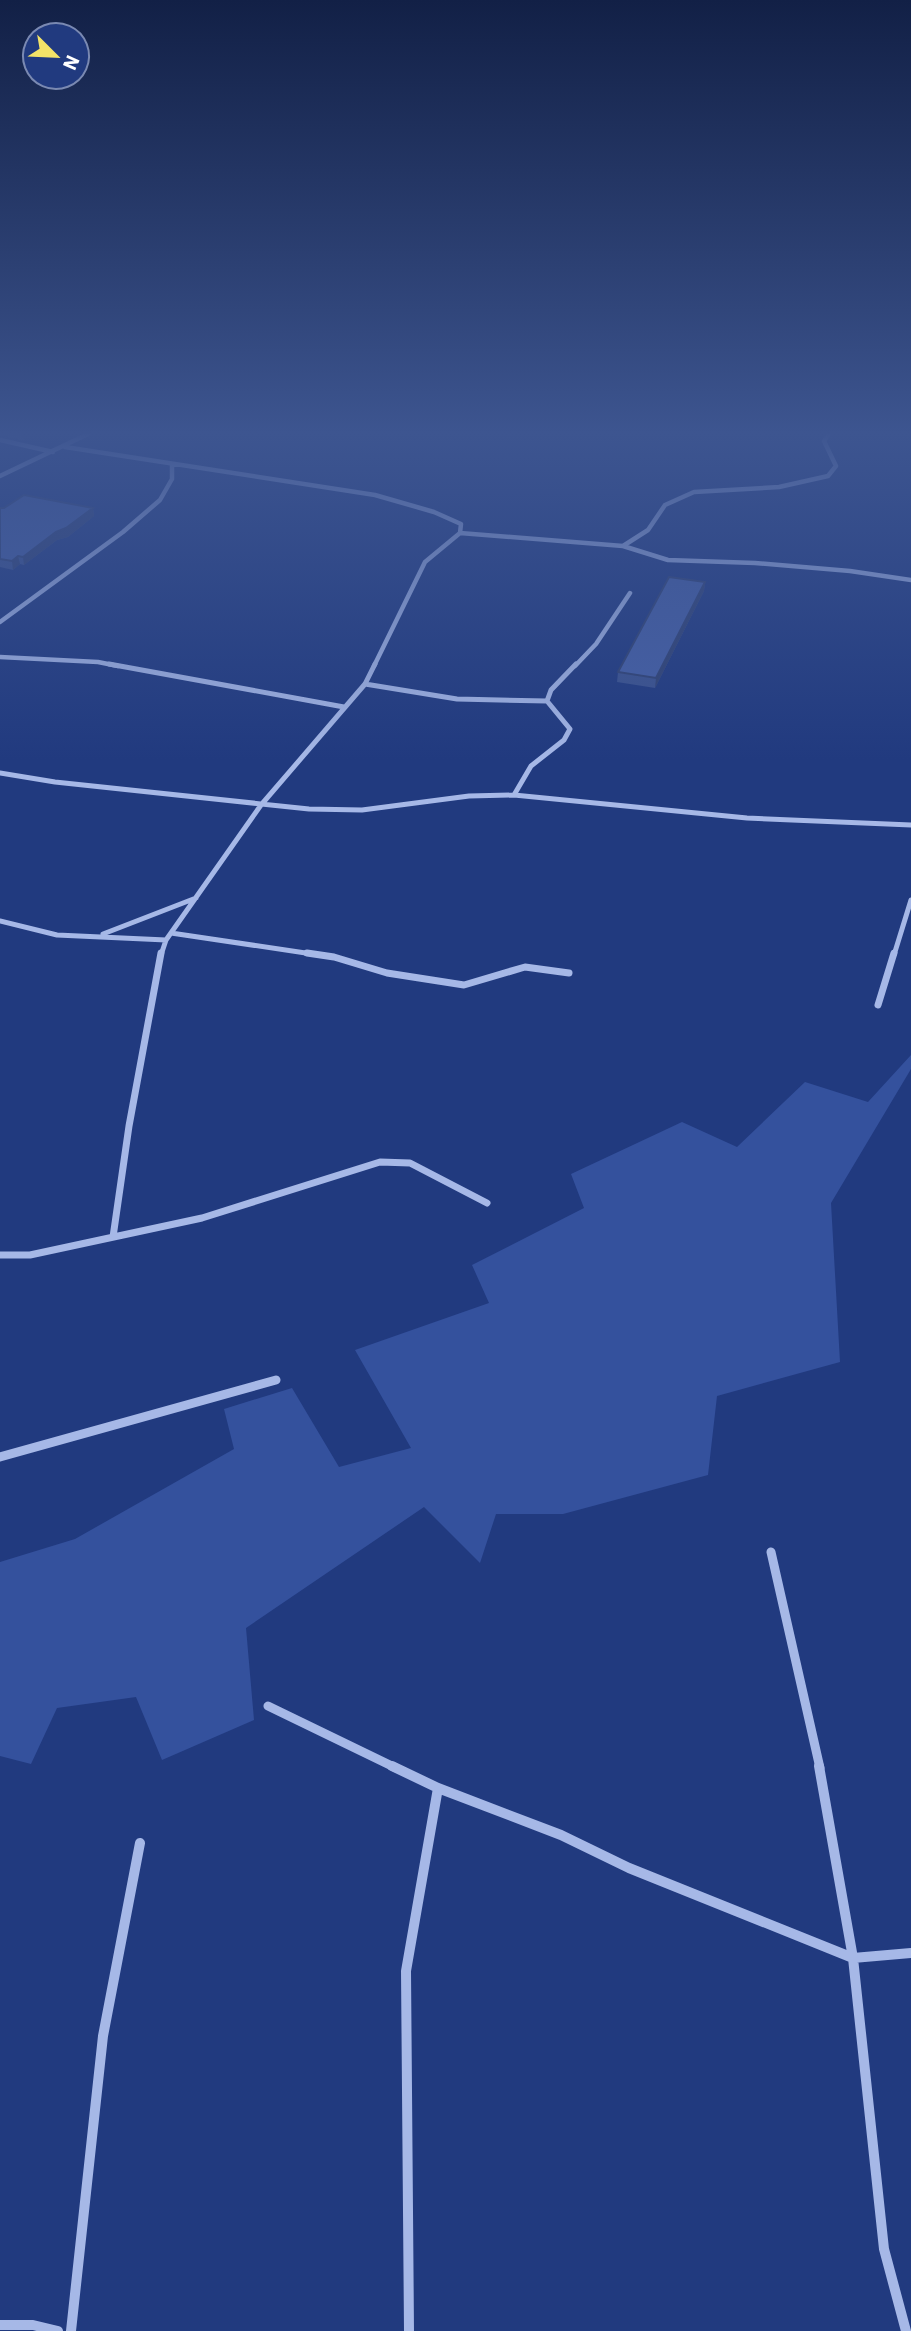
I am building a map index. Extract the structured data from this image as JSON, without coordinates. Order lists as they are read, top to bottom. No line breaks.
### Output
{"north":"bottom right"}
